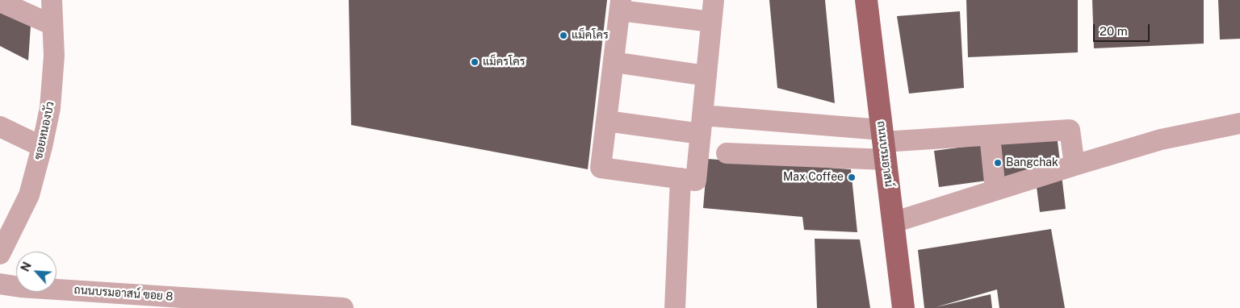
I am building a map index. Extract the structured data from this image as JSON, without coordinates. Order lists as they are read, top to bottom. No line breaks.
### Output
{"streets":{"main road":["ถนนบรมอาสน์"],"street":["ซอยหนองบัว","ถนนบรมอาสน์ ฃอย 8"]},"places":["แม็คโคร","แม็ครโคร","Bangchak","Max Coffee"],"scale_bar":"20 m","north":"top left"}
